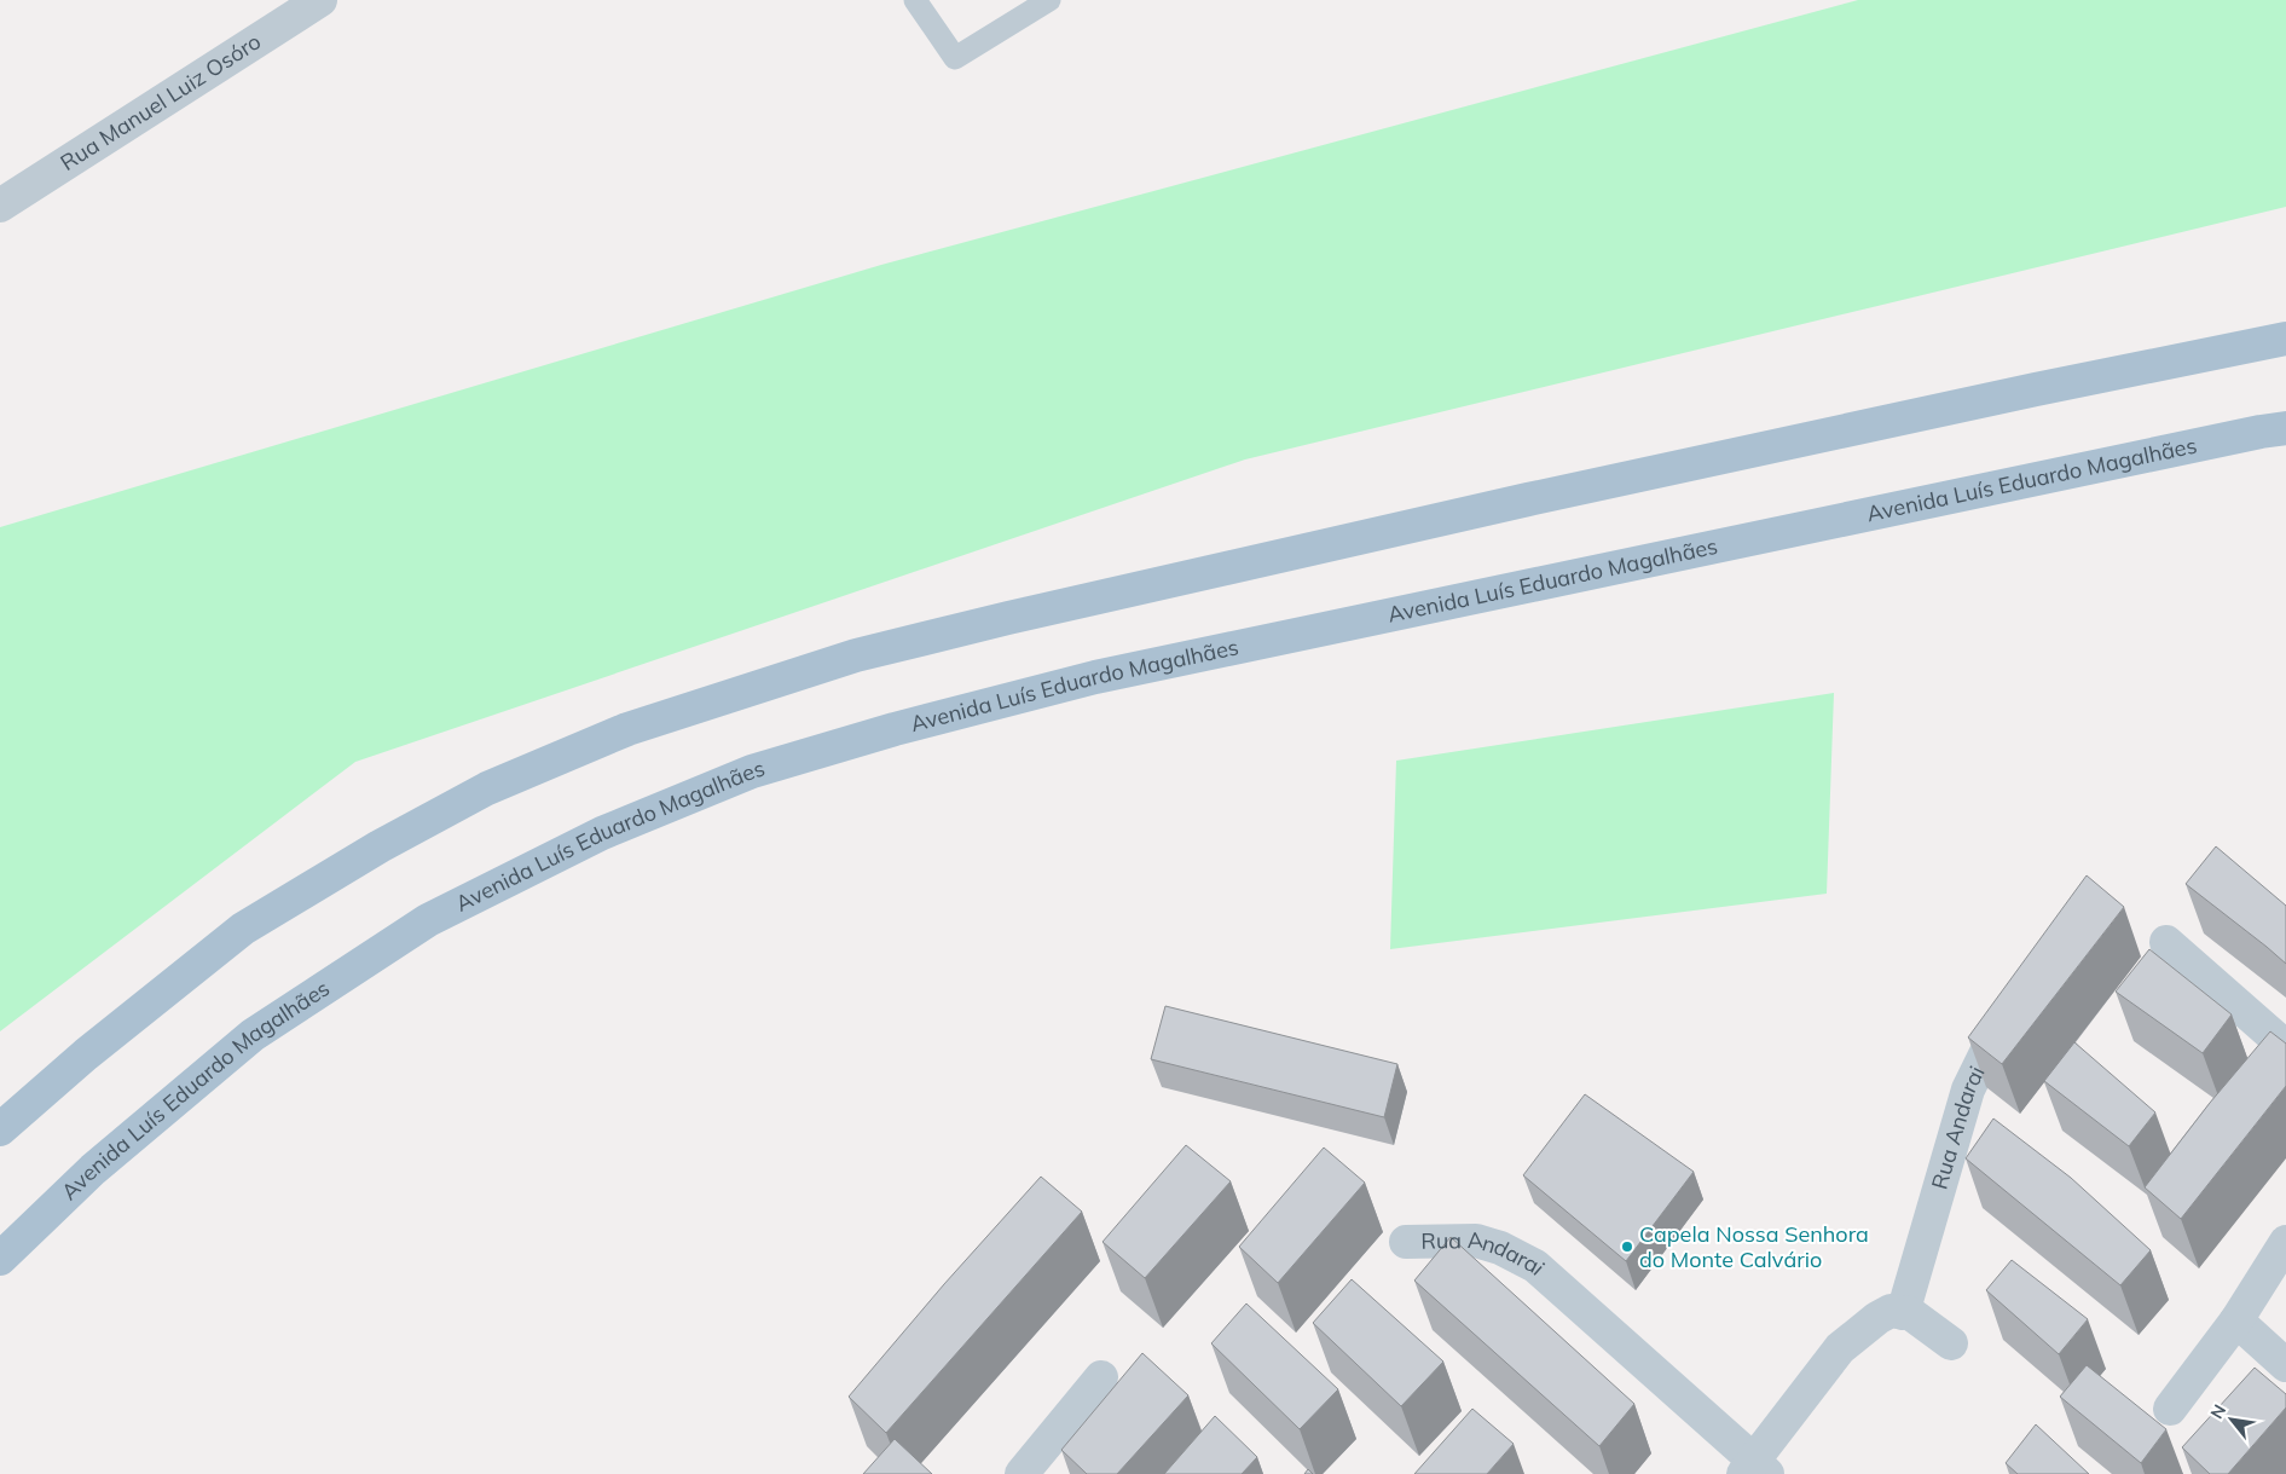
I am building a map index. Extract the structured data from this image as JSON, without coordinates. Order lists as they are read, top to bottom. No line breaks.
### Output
{"streets":{"main road":["Avenida Luís Eduardo Magalhães"],"street":["Rua Manuel Luiz Osóro","Rua Andarai"]},"places":["Capela Nossa Senhora do Monte Calvário"],"north":"top left"}
